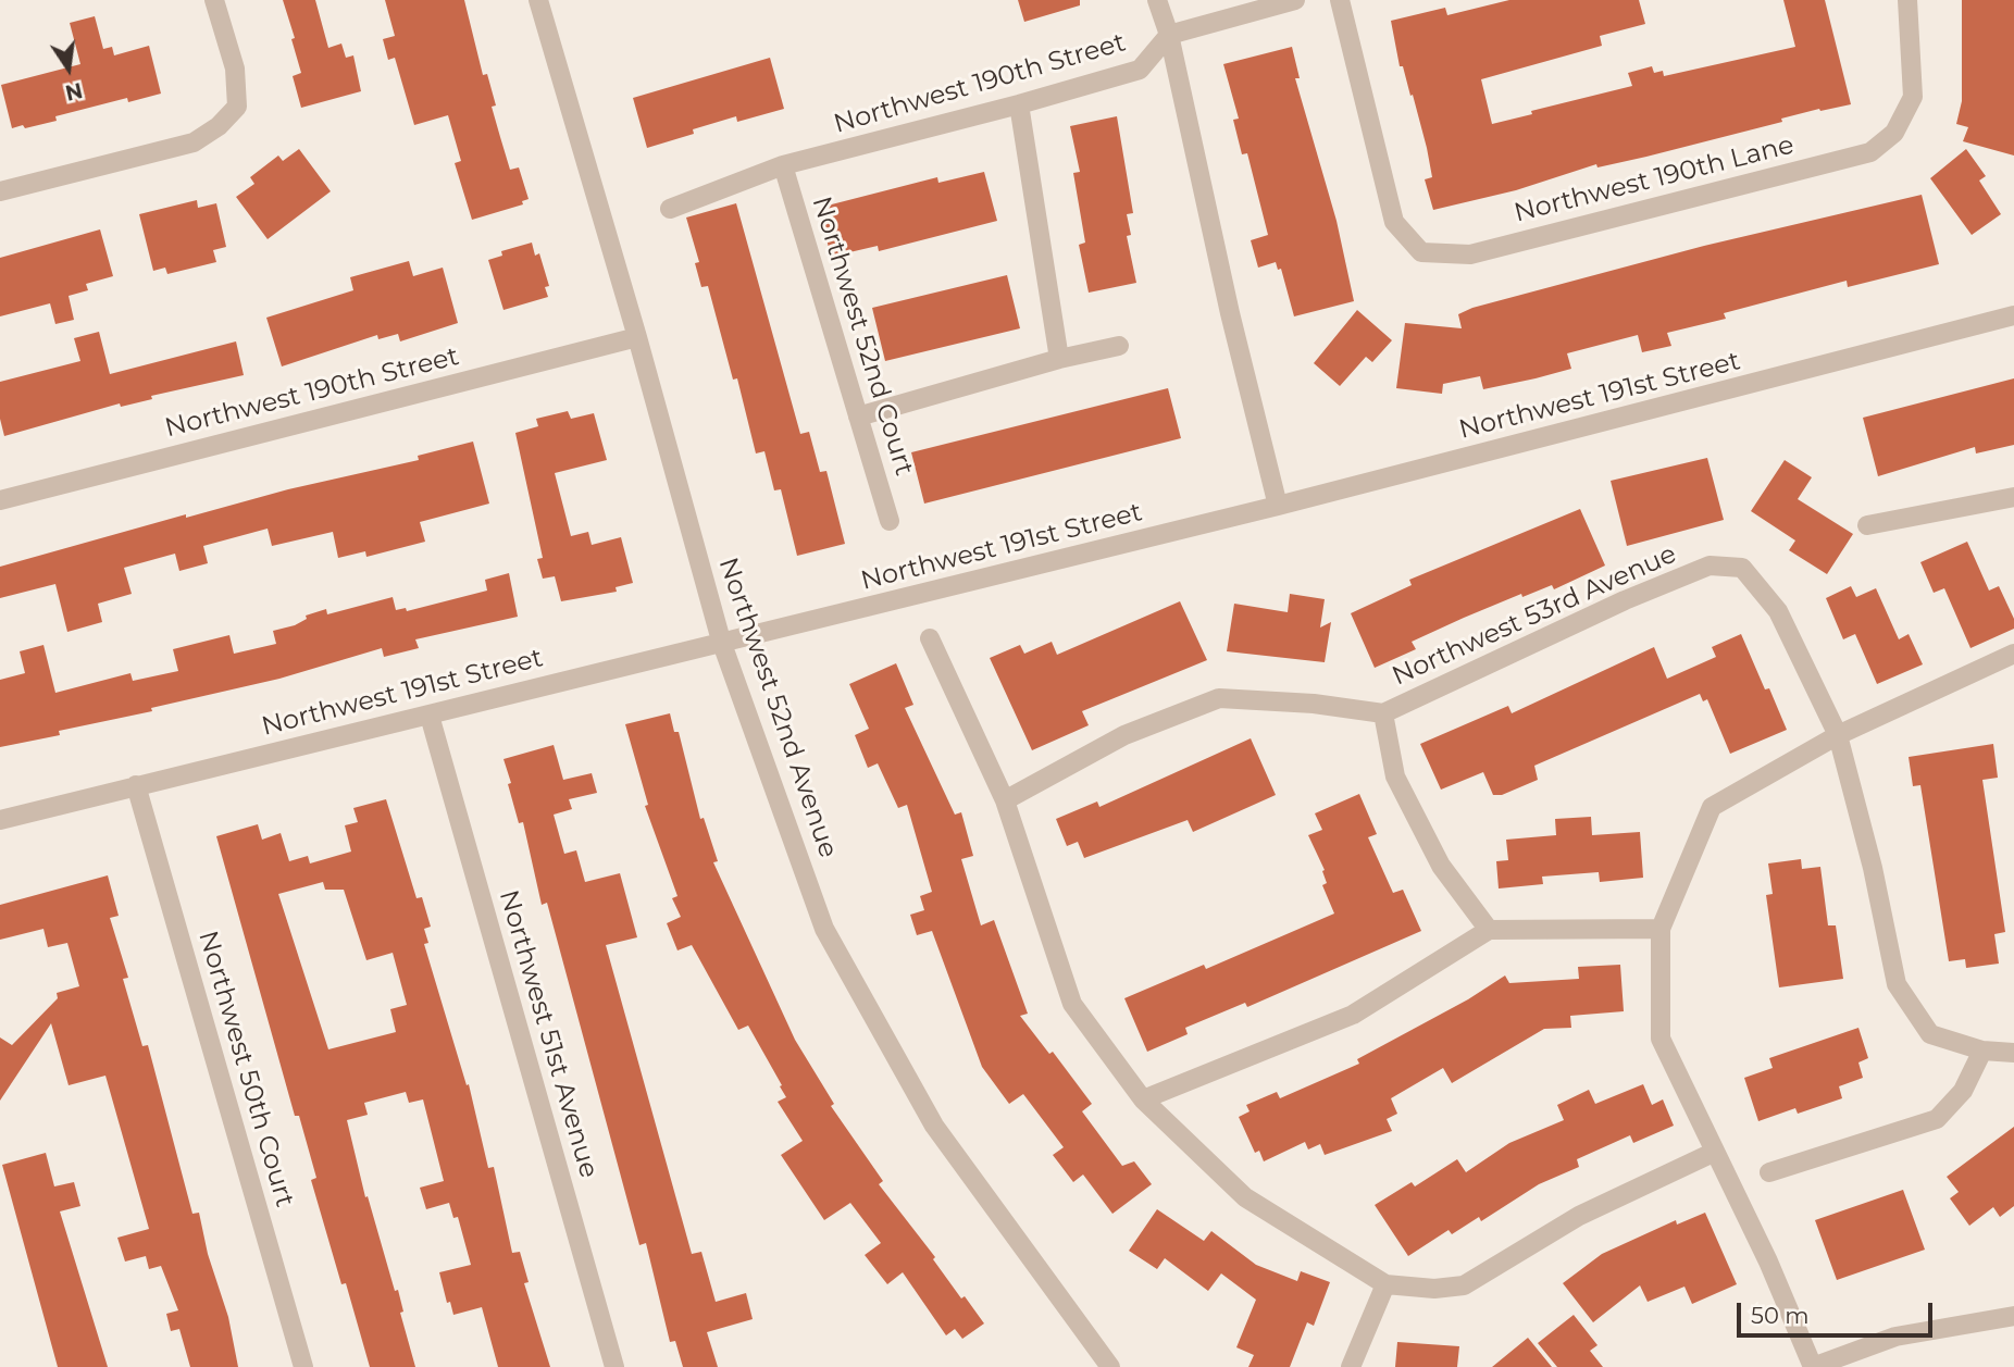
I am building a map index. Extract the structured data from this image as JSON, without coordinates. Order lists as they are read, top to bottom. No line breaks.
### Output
{"streets":{"street":["Northwest 190th Street","Northwest 190th Lane","Northwest 52nd Court","Northwest 191st Street","Northwest 53rd Avenue","Northwest 52nd Avenue","Northwest 51st Avenue","Northwest 50th Court"]},"crossings":[["Northwest 190th Street","Northwest 52nd Court"],["Northwest 190th Street","Northwest 52nd Avenue"],["Northwest 191st Street","Northwest 52nd Avenue"],["Northwest 191st Street","Northwest 51st Avenue"],["Northwest 191st Street","Northwest 50th Court"]],"scale_bar":"50 m","north":"bottom"}
